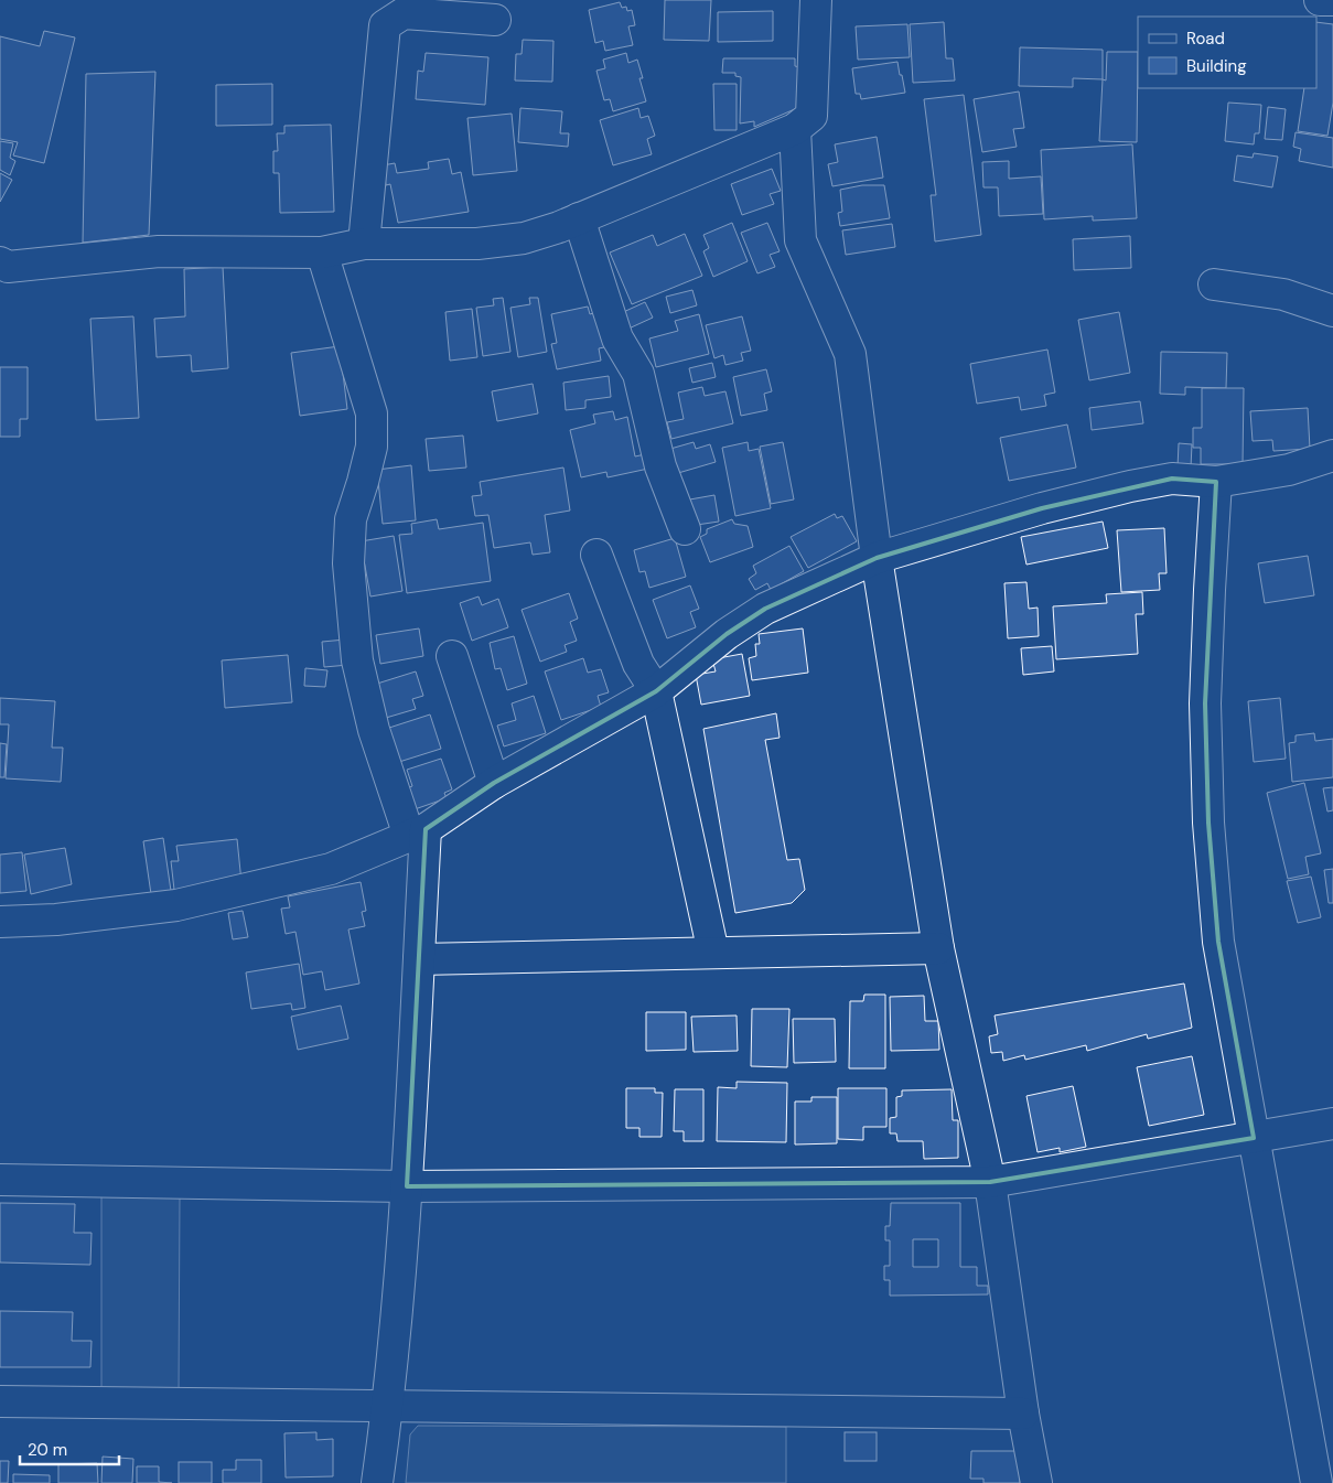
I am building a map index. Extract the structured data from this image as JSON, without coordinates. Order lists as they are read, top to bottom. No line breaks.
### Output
{"legend":["Road","Building"],"scale_bar":"20 m"}
